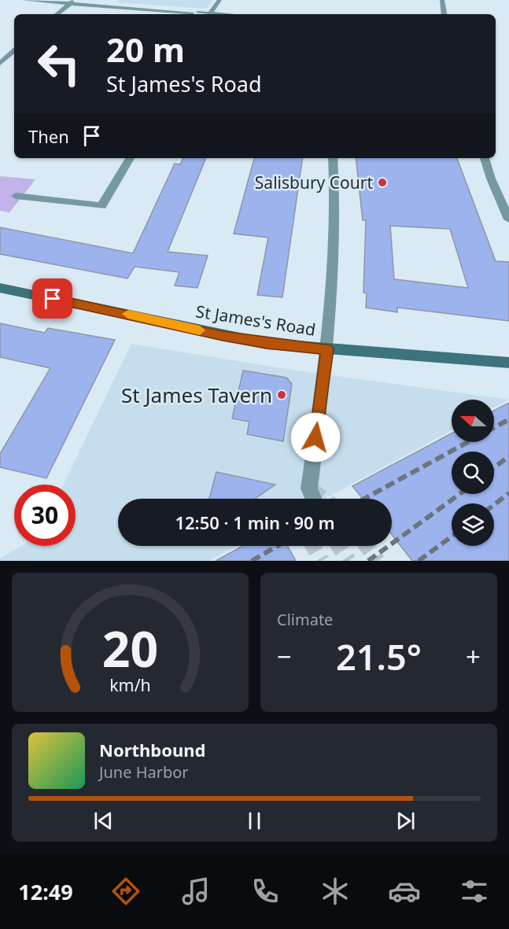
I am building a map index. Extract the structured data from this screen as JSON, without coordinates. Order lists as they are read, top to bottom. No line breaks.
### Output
{"streets":{"street":["St James's Road"]},"places":["Salisbury Court","St James Tavern"],"north":"left","page":{"turn":["20 m","St James's Road"],"then":"Then","limit":"30","trip":"12:50 · 1 min · 90 m","tile":"Climate","heat":["−","21.5°","+"],"song":["Northbound","June Harbor"],"tabs":"12:49","gauge":["20","km/h"]}}
